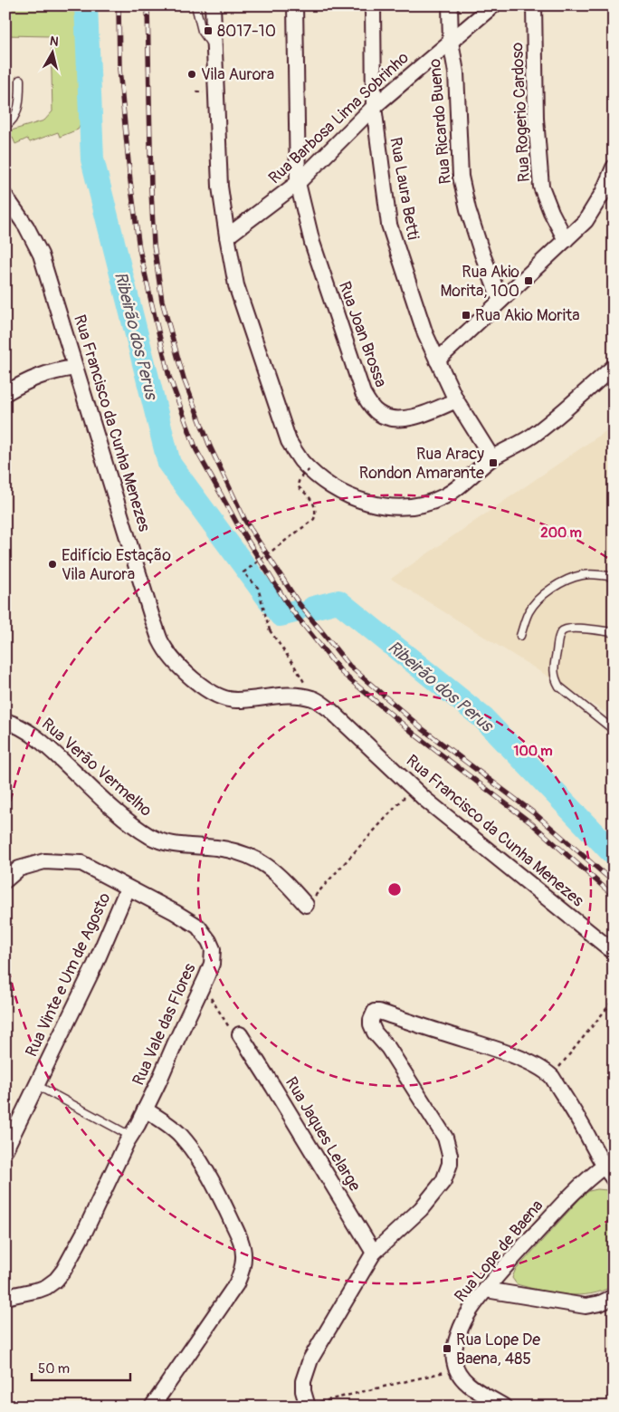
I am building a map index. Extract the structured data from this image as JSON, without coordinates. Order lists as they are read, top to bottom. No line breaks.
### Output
{"streets":{"street":["Rua Rogerio Cardoso","Rua Barbosa Lima Sobrinho","Rua Ricardo Bueno","Rua Laura Betti","Rua Joan Brossa","Rua Francisco da Cunha Menezes","Rua Verão Vermelho","Rua Vinte e Um de Agosto","Rua Vale das Flores","Rua Jaques Lelarge","Rua Lope de Baena"]},"crossings":[["Rua Barbosa Lima Sobrinho","Rua Ricardo Bueno"],["Rua Barbosa Lima Sobrinho","Rua Laura Betti"],["Rua Barbosa Lima Sobrinho","Rua Joan Brossa"],["Rua Laura Betti","Rua Joan Brossa"],["Rua Vinte e Um de Agosto","Rua Vale das Flores"]],"water":["Ribeirão dos Perus"],"places":{"transit":["8017-10","Rua Akio Morita, 100","Rua Akio Morita","Rua Aracy Rondon Amarante","Rua Lope De Baena, 485"],"other":["Vila Aurora","Edifício Estação Vila Aurora"]},"scale_bar":"50 m","north":"top","rings":["200 m","100 m"]}
